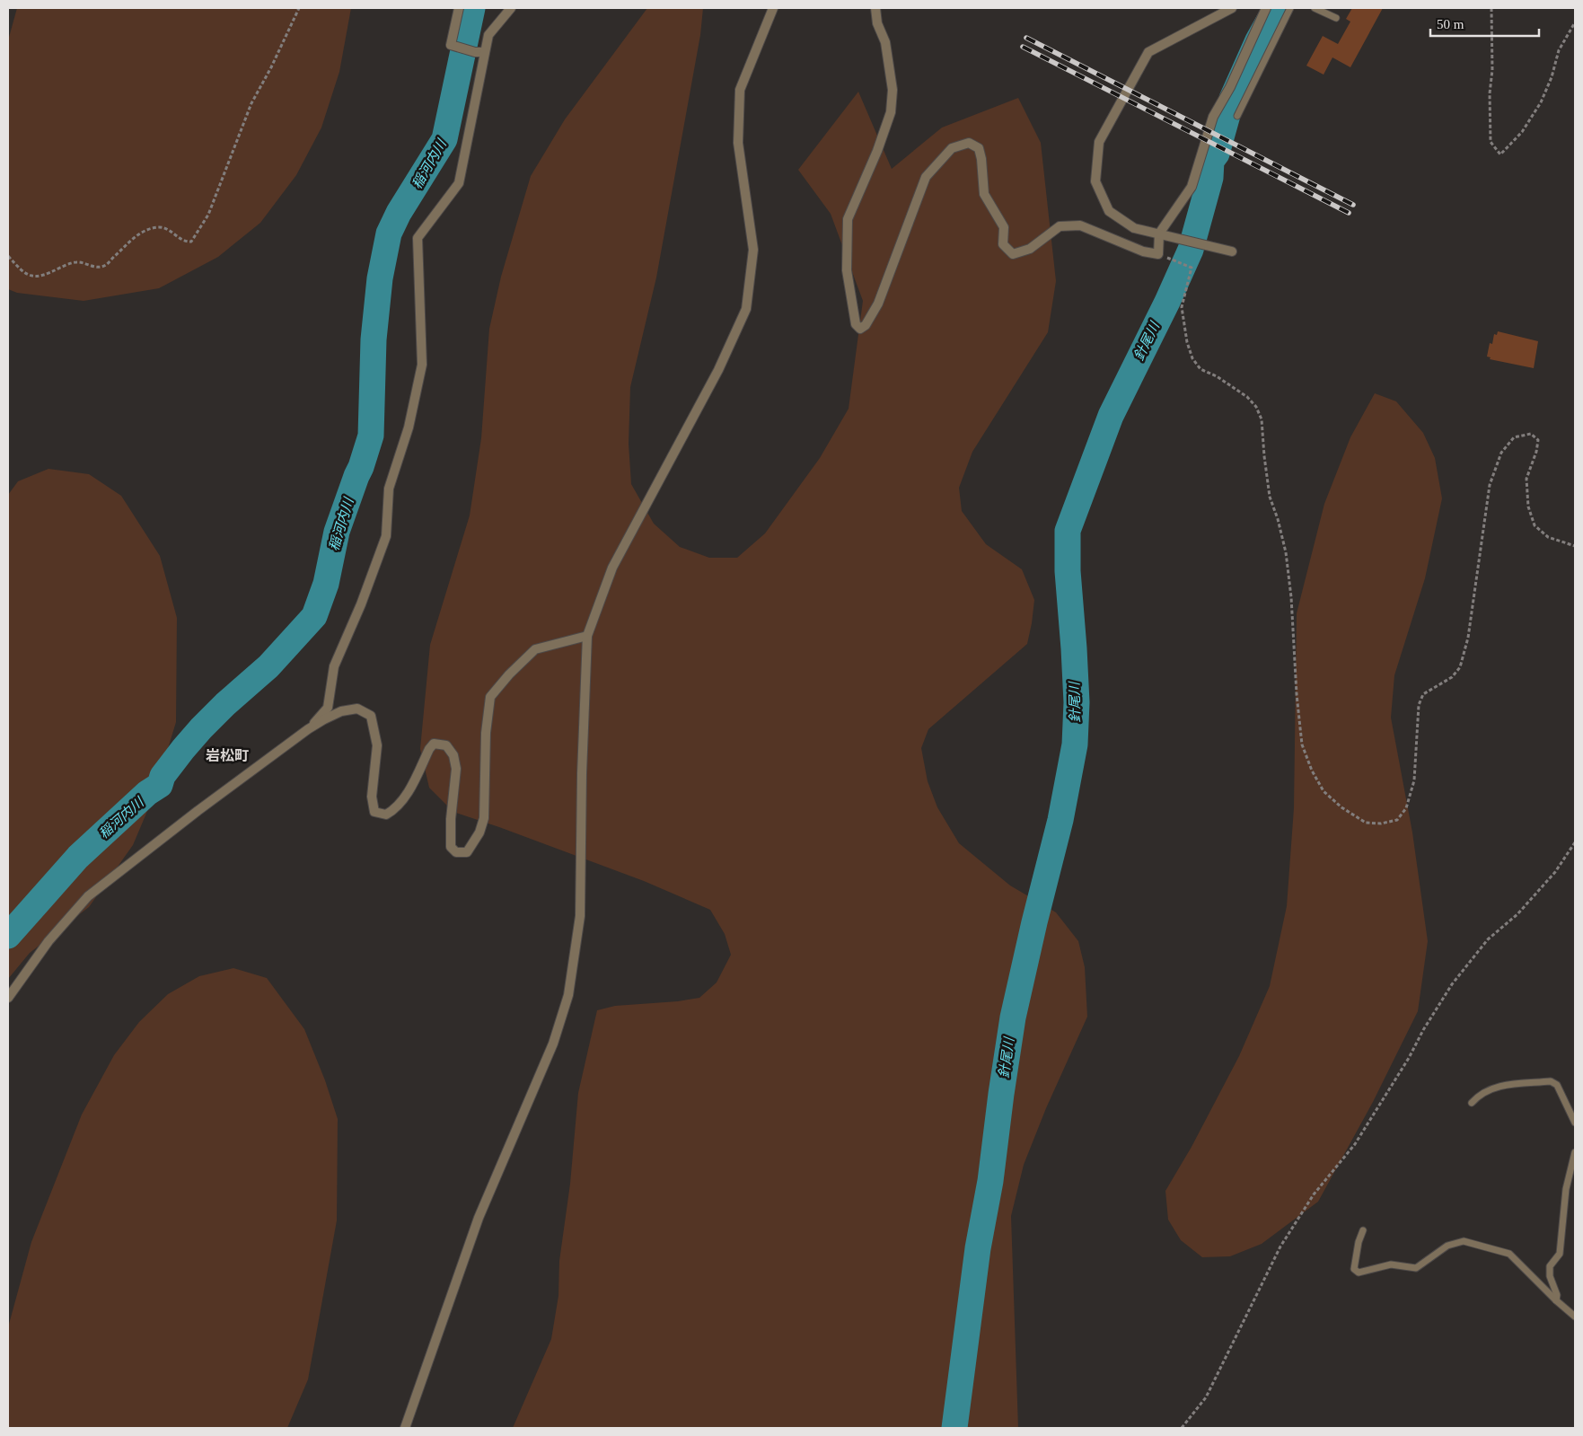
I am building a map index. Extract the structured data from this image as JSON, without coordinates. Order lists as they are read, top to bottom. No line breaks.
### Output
{"districts":["岩松町"],"water":["稲河内川","針尾川"],"scale_bar":"50 m"}
